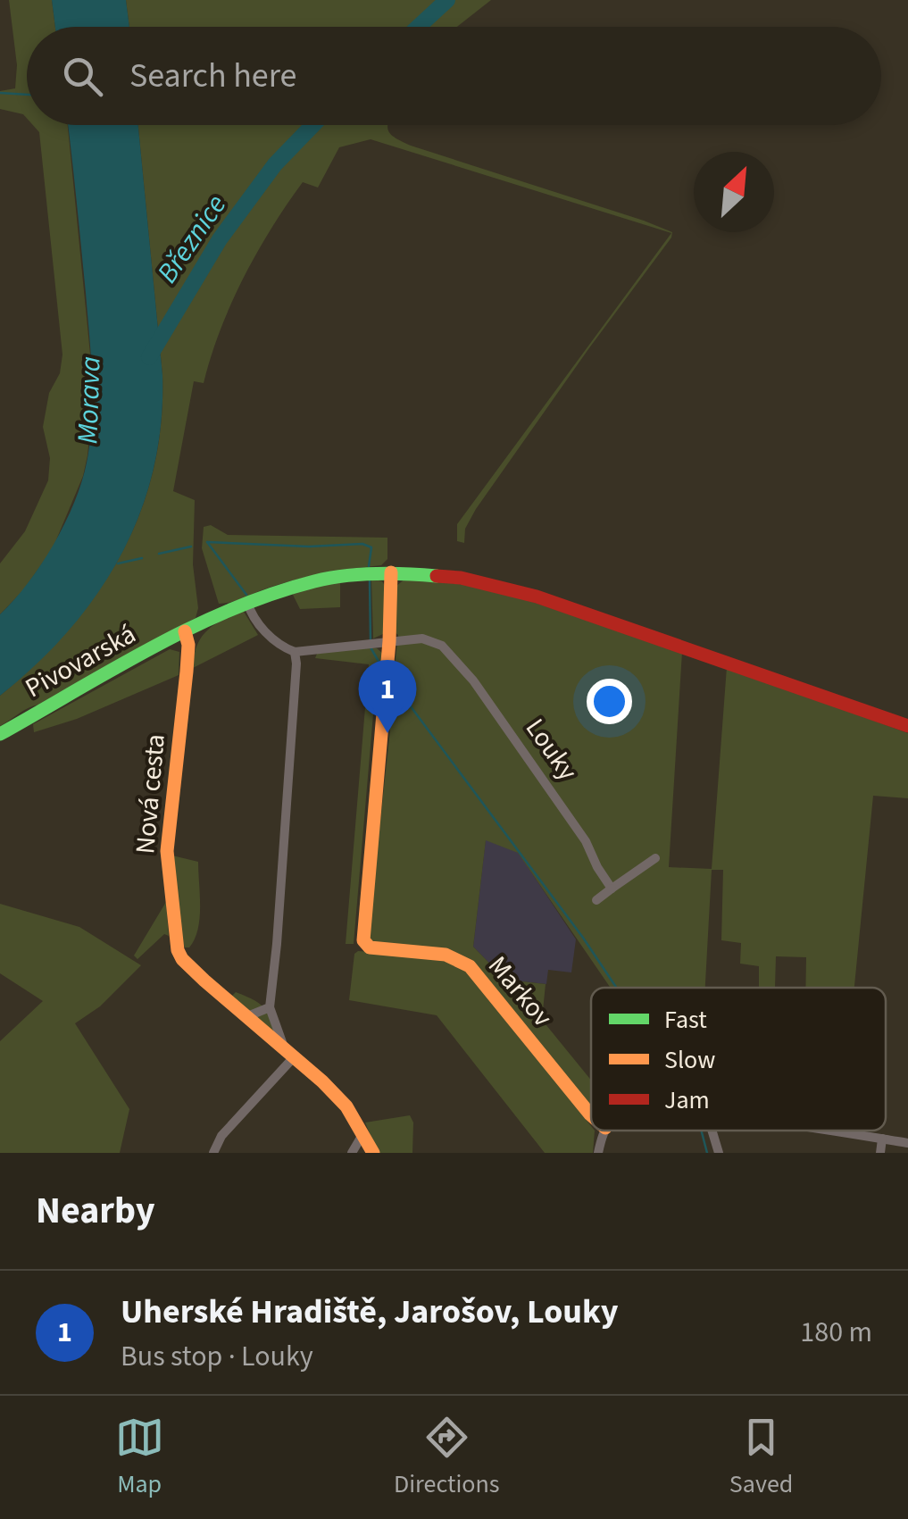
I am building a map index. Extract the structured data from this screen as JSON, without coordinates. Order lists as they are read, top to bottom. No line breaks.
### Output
{"streets":{"street":["Pivovarská","Louky","Nová cesta","Markov"]},"crossings":[["Pivovarská","Nová cesta"],["Louky","Markov"]],"water":["Březnice","Morava"],"legend":["Fast","Slow","Jam"],"north":"top right","page":{"search":"Search here","pins":"1","heading":"Nearby","list":[{"mark":"1","name":"Uherské Hradiště, Jarošov, Louky","note":"Bus stop · Louky","value":"180 m"}],"nav":["Map","Directions","Saved"]}}
